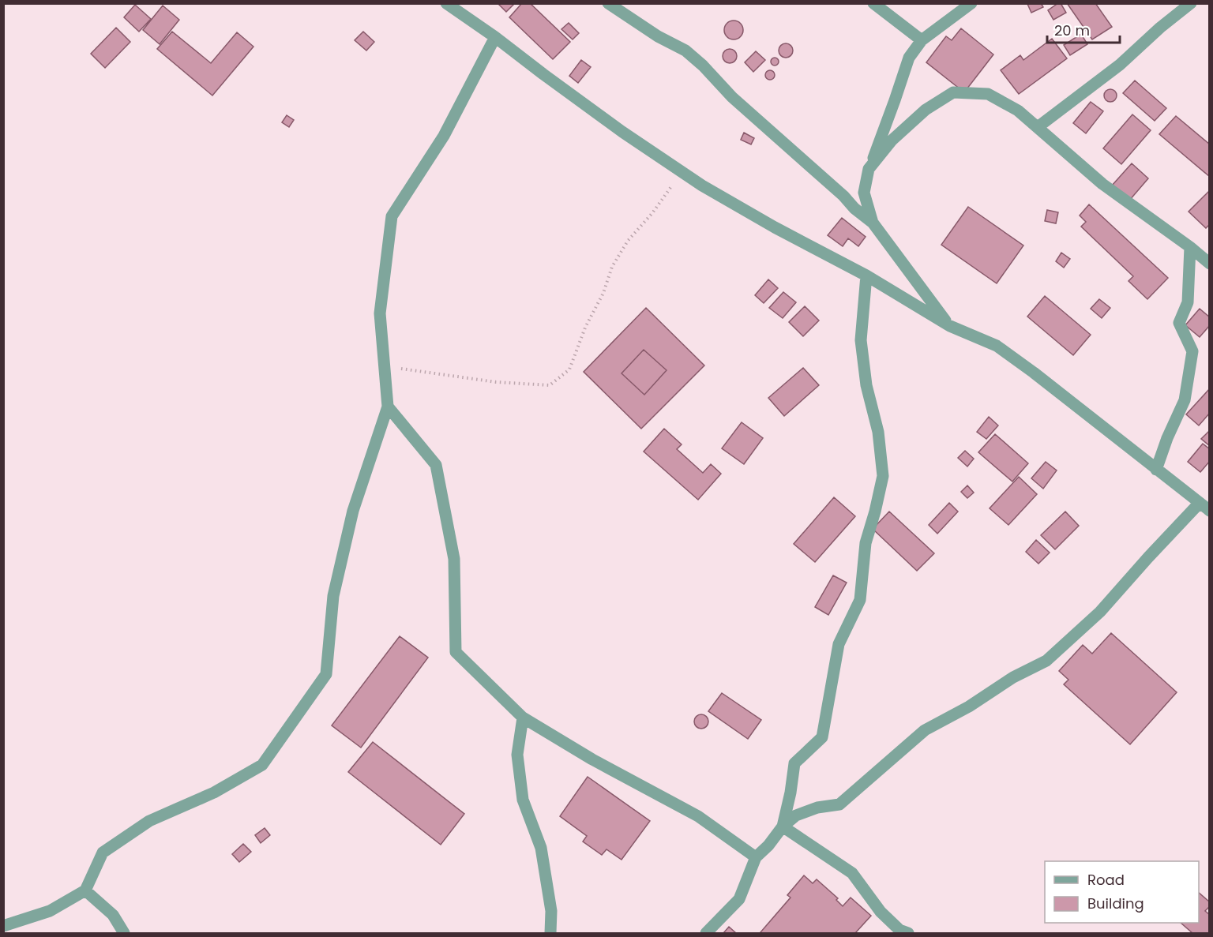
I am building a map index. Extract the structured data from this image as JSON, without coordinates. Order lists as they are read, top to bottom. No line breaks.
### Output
{"legend":["Road","Building"],"scale_bar":"20 m"}
